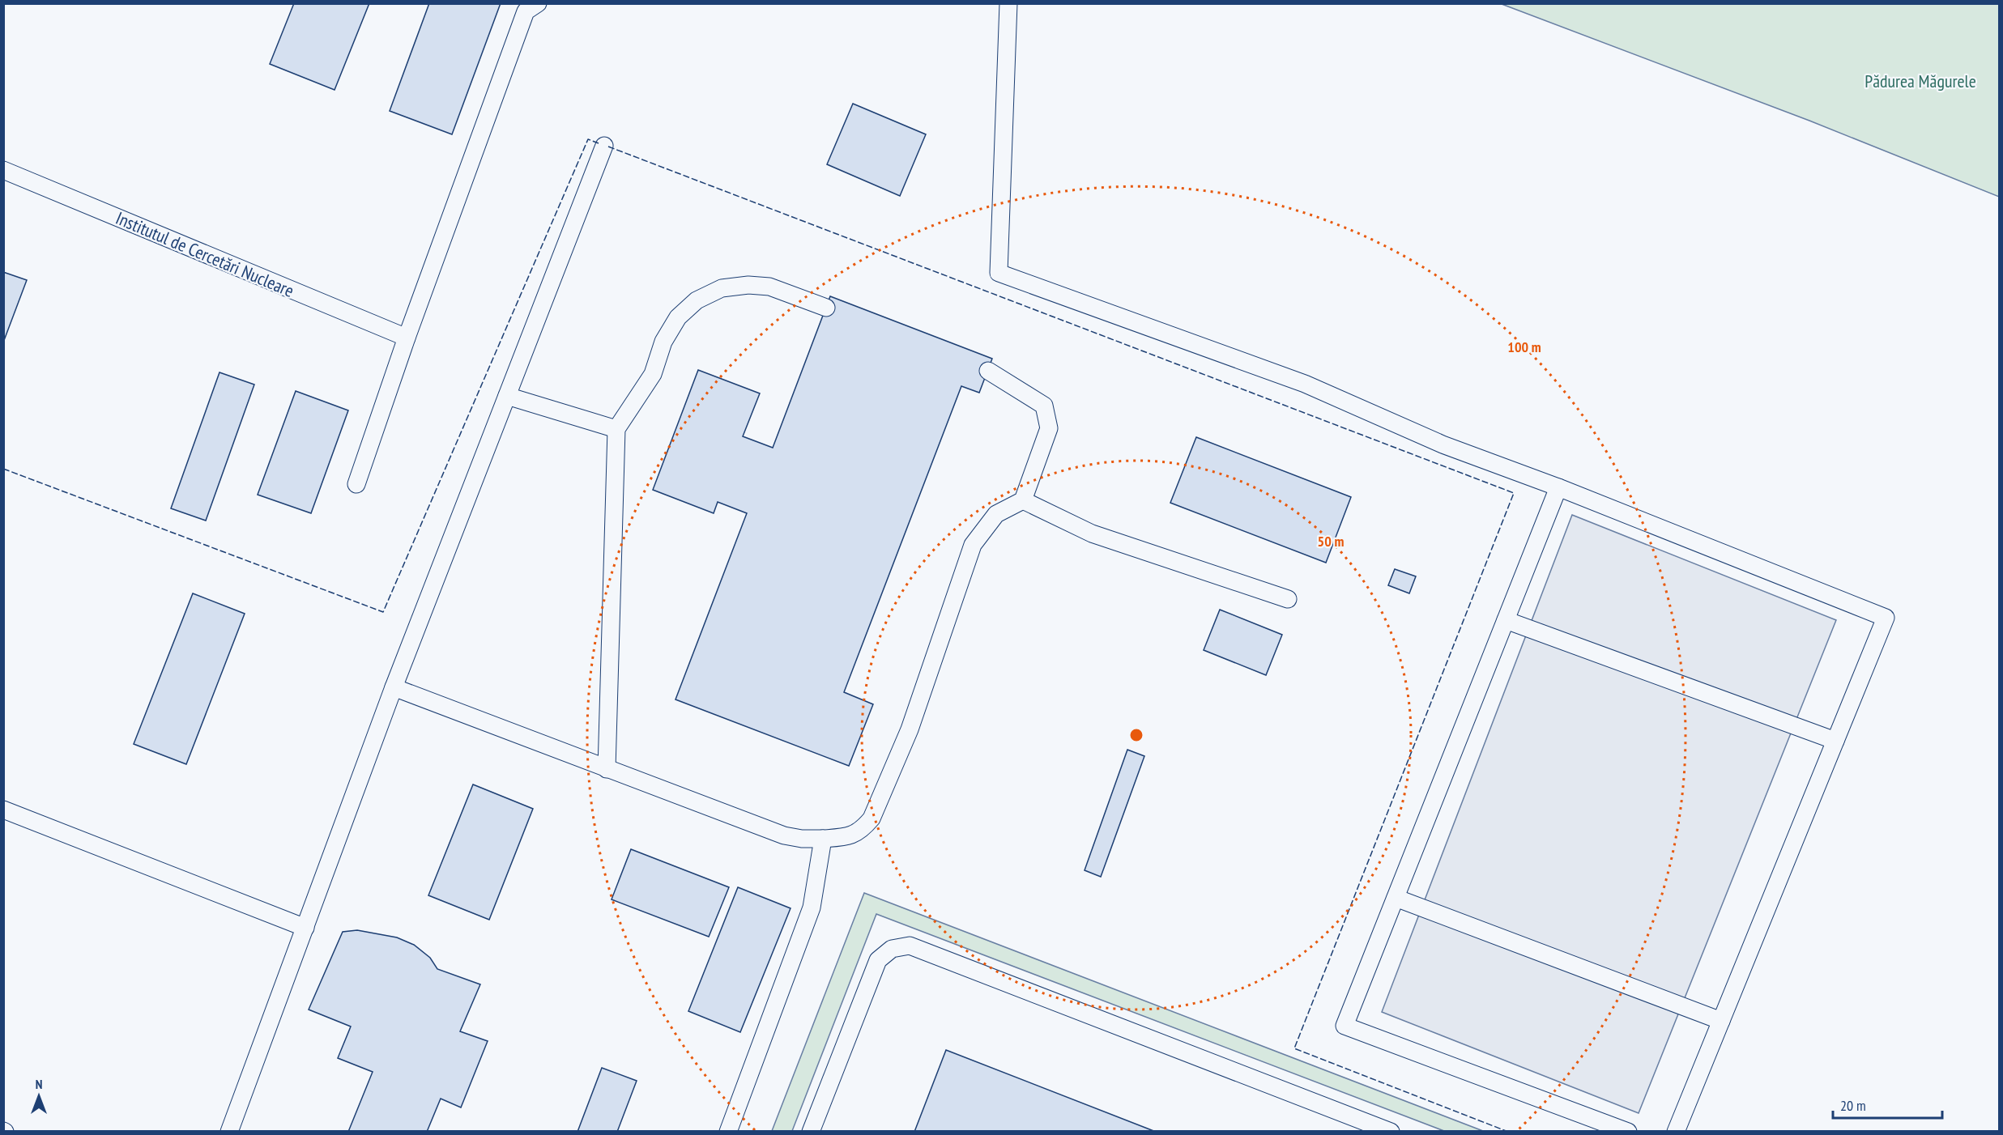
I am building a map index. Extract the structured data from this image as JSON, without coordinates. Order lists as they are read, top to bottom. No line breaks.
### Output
{"streets":{"lane":["Institutul de Cercetări Nucleare"]},"parks":["Pădurea Măgurele"],"scale_bar":"20 m","north":"top","rings":["100 m","50 m"]}
